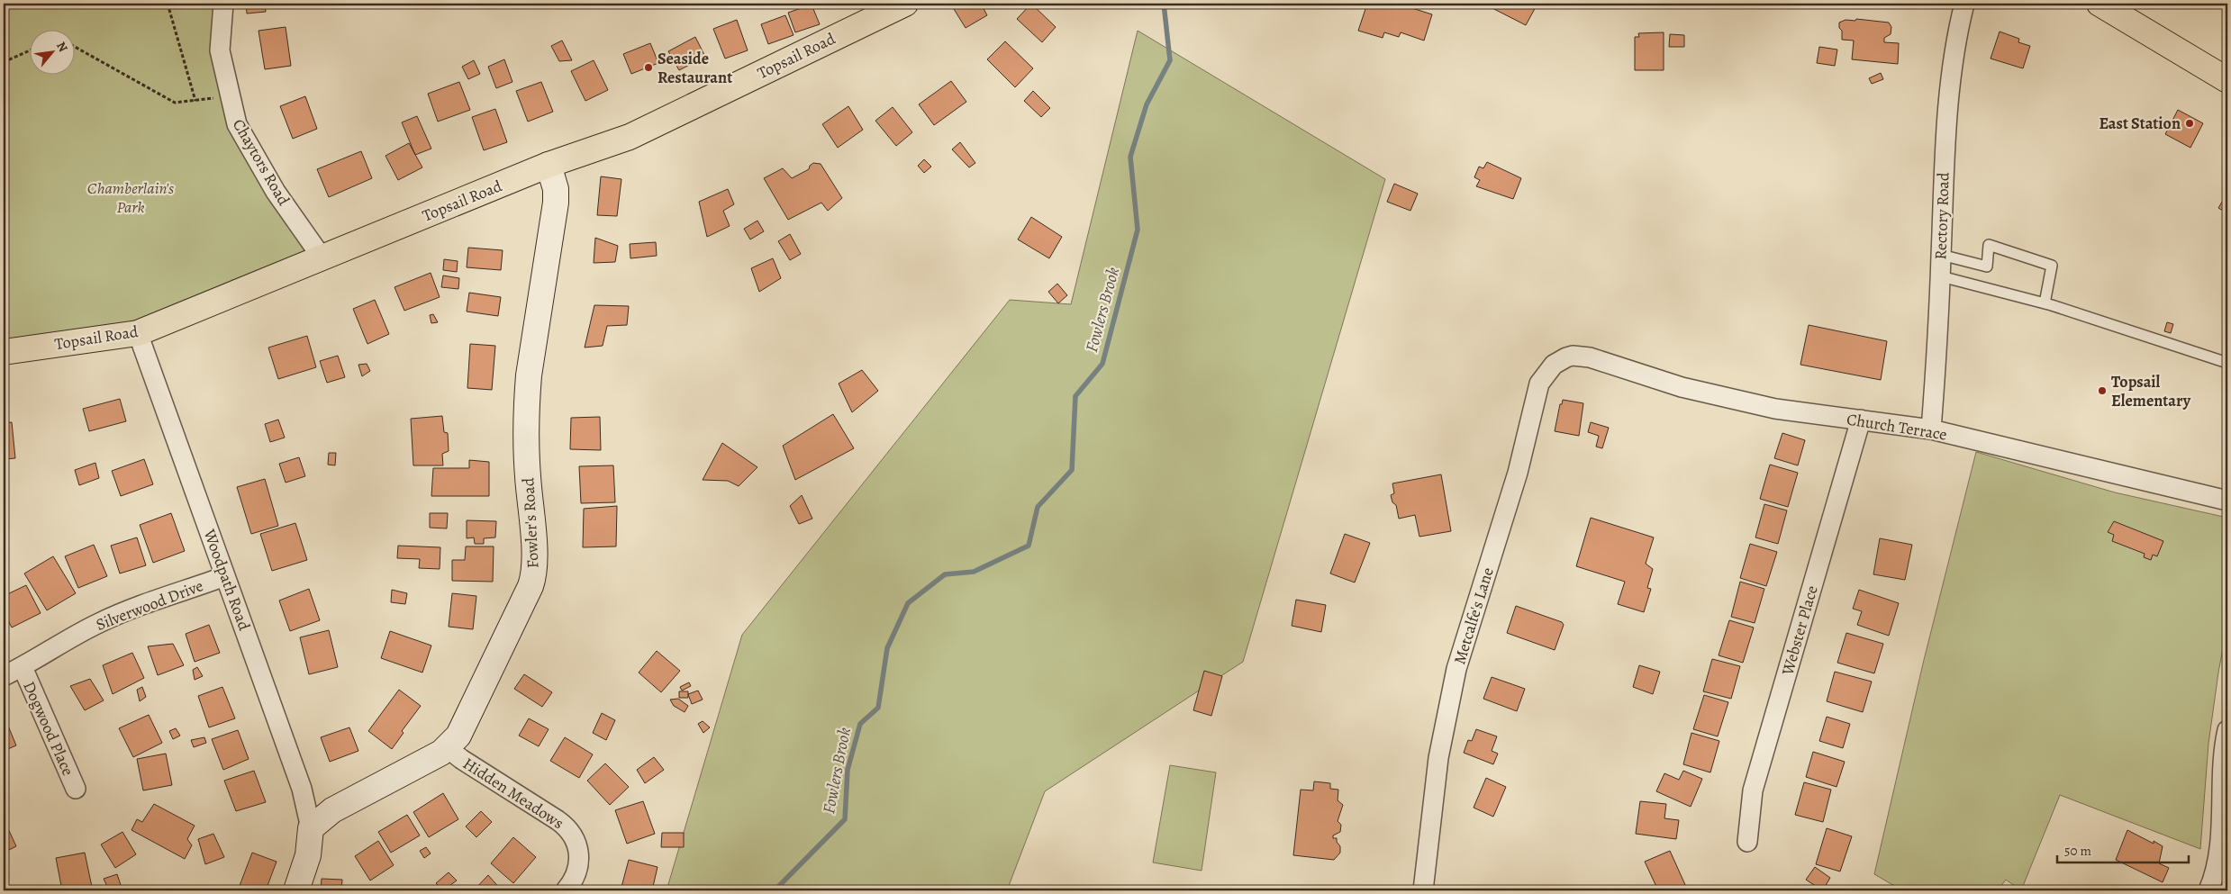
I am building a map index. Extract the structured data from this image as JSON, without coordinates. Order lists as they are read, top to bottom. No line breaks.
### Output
{"streets":{"main road":["Topsail Road"],"street":["Chaytors Road","Rectory Road","Church Terrace","Fowler's Road","Woodpath Road","Silverwood Drive","Metcalfe's Lane","Webster Place","Dogwood Place","Hidden Meadows"]},"crossings":[["Topsail Road","Chaytors Road"],["Topsail Road","Fowler's Road"],["Topsail Road","Woodpath Road"],["Rectory Road","Church Terrace"],["Church Terrace","Metcalfe's Lane"],["Church Terrace","Webster Place"],["Fowler's Road","Woodpath Road"],["Fowler's Road","Hidden Meadows"],["Woodpath Road","Silverwood Drive"],["Silverwood Drive","Dogwood Place"]],"water":["Fowlers Brook"],"parks":["Chamberlain's Park"],"places":["Seaside Restaurant","East Station","Topsail Elementary"],"scale_bar":"50 m","north":"top right"}
